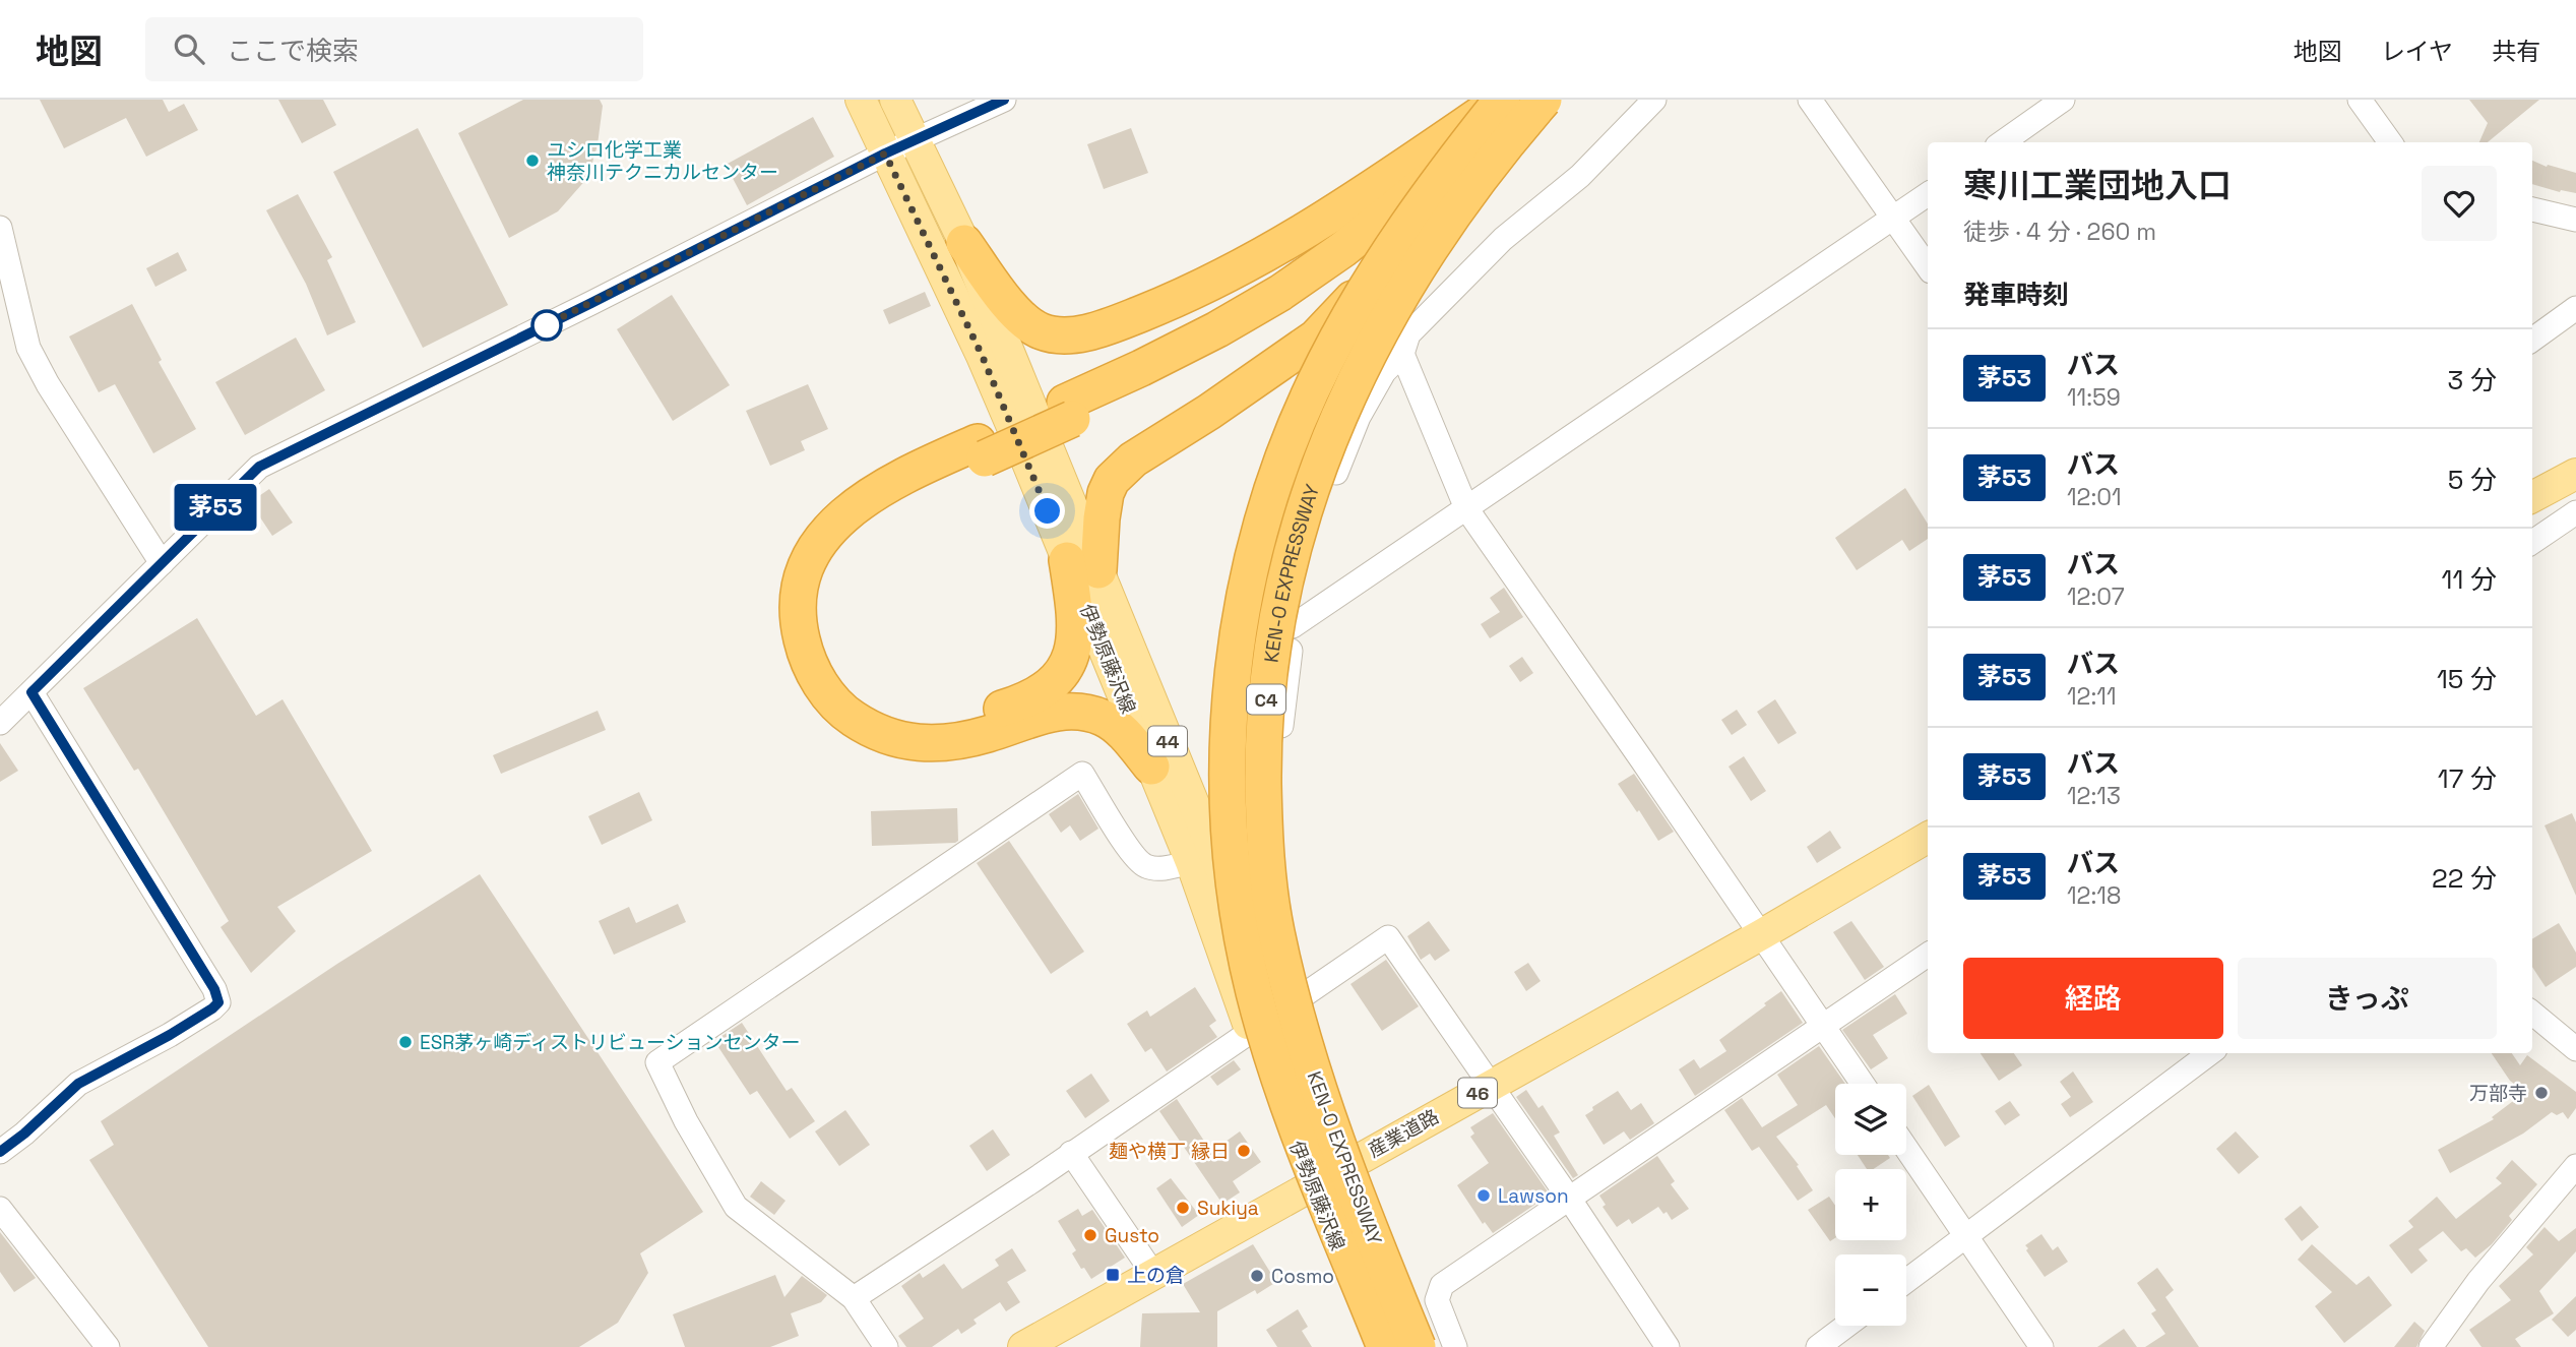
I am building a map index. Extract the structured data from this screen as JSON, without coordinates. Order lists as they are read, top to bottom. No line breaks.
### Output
{"streets":{"highway":["KEN-O EXPRESSWAY","C4"],"main road":["伊勢原藤沢線","44","46","産業道路"]},"crossings":[["伊勢原藤沢線","産業道路"]],"places":{"other":["ユシロ化学工業 神奈川テクニカルセンター","ESR茅ヶ崎ディストリビューションセンター","万部寺","麺や横丁 縁日","Lawson","Sukiya","Gusto","Cosmo"],"transit":["上の倉"]},"lines":["bus line 茅53"],"page":{"header":"地図","search":"ここで検索","nav":["地図","レイヤ","共有"],"on_map":"茅53","heading":[["寒川工業団地入口","徒歩 · 4 分 · 260 m"],"発車時刻"],"list":[{"mark":"茅53","name":"バス","note":"11:59","value":"3 分"},{"mark":"茅53","name":"バス","note":"12:01","value":"5 分"},{"mark":"茅53","name":"バス","note":"12:07","value":"11 分"},{"mark":"茅53","name":"バス","note":"12:11","value":"15 分"},{"mark":"茅53","name":"バス","note":"12:13","value":"17 分"},{"mark":"茅53","name":"バス","note":"12:18","value":"22 分"}],"buttons":["経路","きっぷ"],"map_buttons":["+","−"]}}
